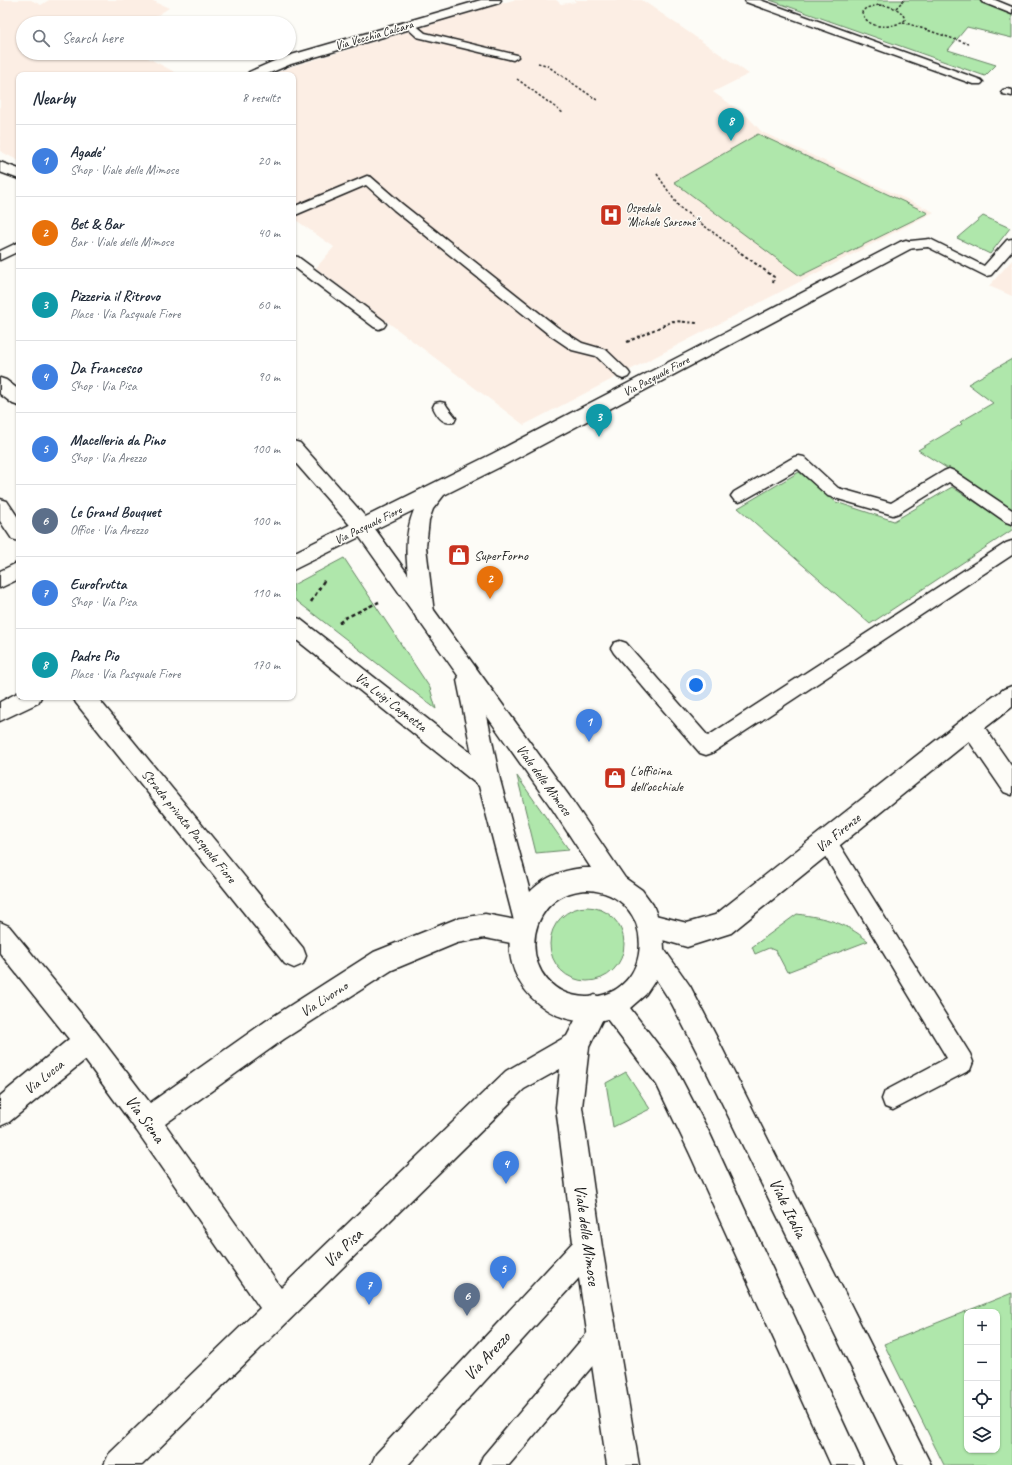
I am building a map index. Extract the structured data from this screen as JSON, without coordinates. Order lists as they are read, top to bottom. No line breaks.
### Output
{"streets":{"street":["Via Vecchia Calcara","Via Pasquale Fiore","Via Luigi Cagnetta","Viale delle Mimose","Strada privata Pasquale Fiore","Via Firenze","Via Livorno","Via Lucca","Via Siena","Viale Italia","Via Pisa","Via Arezzo"]},"crossings":[["Via Pasquale Fiore","Viale delle Mimose"],["Via Luigi Cagnetta","Viale delle Mimose"],["Viale delle Mimose","Via Firenze"],["Viale delle Mimose","Via Livorno"],["Viale delle Mimose","Viale Italia"],["Viale delle Mimose","Via Pisa"],["Viale delle Mimose","Via Arezzo"],["Via Firenze","Via Livorno"],["Via Firenze","Viale Italia"],["Via Livorno","Via Siena"],["Via Livorno","Viale Italia"],["Via Lucca","Via Siena"],["Via Siena","Via Pisa"]],"places":{"hospital":["Ospedale \"Michele Sarcone\""],"shop":["SuperForno","L'officina dell'occhiale"]},"page":{"search":"Search here","heading":["Nearby","8 results"],"pins":["8","3","2","1","4","5","7","6"],"list":[{"mark":"1","name":"Agade'","note":"Shop · Viale delle Mimose","value":"20 m"},{"mark":"2","name":"Bet & Bar","note":"Bar · Viale delle Mimose","value":"40 m"},{"mark":"3","name":"Pizzeria il Ritrovo","note":"Place · Via Pasquale Fiore","value":"60 m"},{"mark":"4","name":"Da Francesco","note":"Shop · Via Pisa","value":"90 m"},{"mark":"5","name":"Macelleria da Pino","note":"Shop · Via Arezzo","value":"100 m"},{"mark":"6","name":"Le Grand Bouquet","note":"Office · Via Arezzo","value":"100 m"},{"mark":"7","name":"Eurofrutta","note":"Shop · Via Pisa","value":"110 m"},{"mark":"8","name":"Padre Pio","note":"Place · Via Pasquale Fiore","value":"170 m"}],"map_buttons":["+","−"]}}
